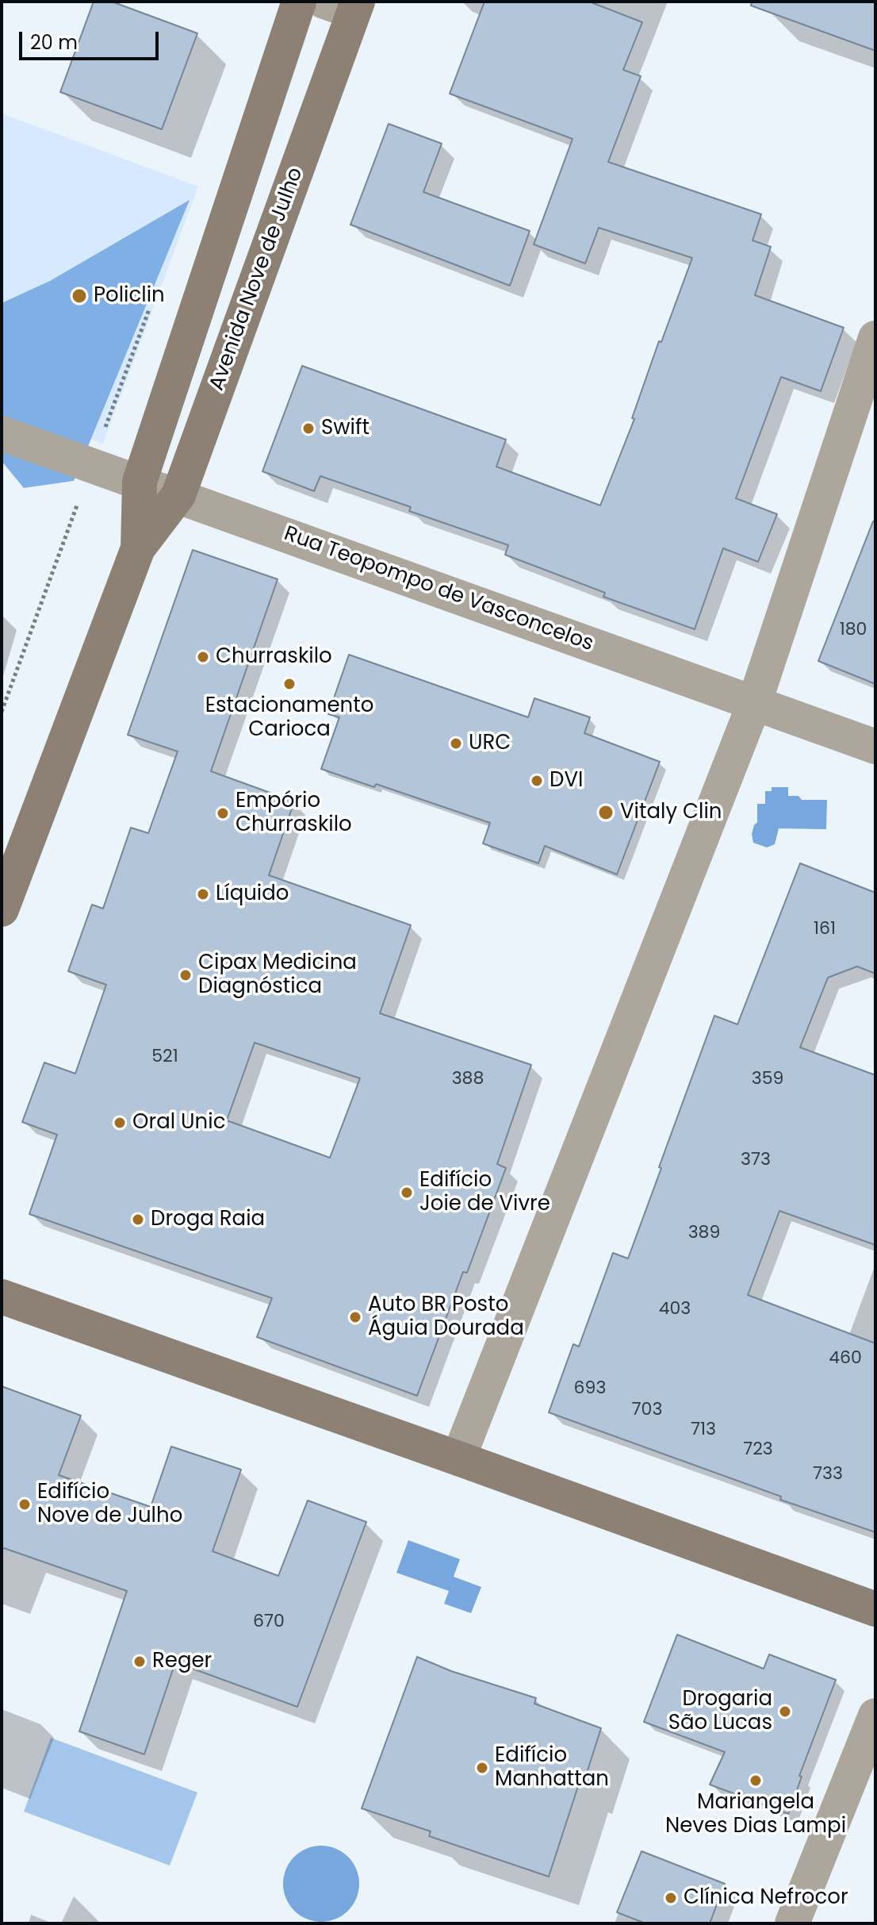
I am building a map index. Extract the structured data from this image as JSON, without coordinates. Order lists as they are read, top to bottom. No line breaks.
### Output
{"streets":{"main road":["Avenida Nove de Julho"],"street":["Rua Teopompo de Vasconcelos"]},"crossings":[["Avenida Nove de Julho","Rua Teopompo de Vasconcelos"]],"places":["Policlin","Swift","Churraskilo","Estacionamento Carioca","URC","DVI","Vitaly Clin","Empório Churraskilo","Líquido","Cipax Medicina Diagnóstica","Oral Unic","Edifício Joie de Vivre","Droga Raia","Auto BR Posto Águia Dourada","Edifício Nove de Julho","Reger","Drogaria São Lucas","Edifício Manhattan","Mariangela Neves Dias Lampi","Clínica Nefrocor"],"house_numbers":["180","161","521","388","359","373","389","403","460","693","703","713","723","733","670"],"scale_bar":"20 m"}
